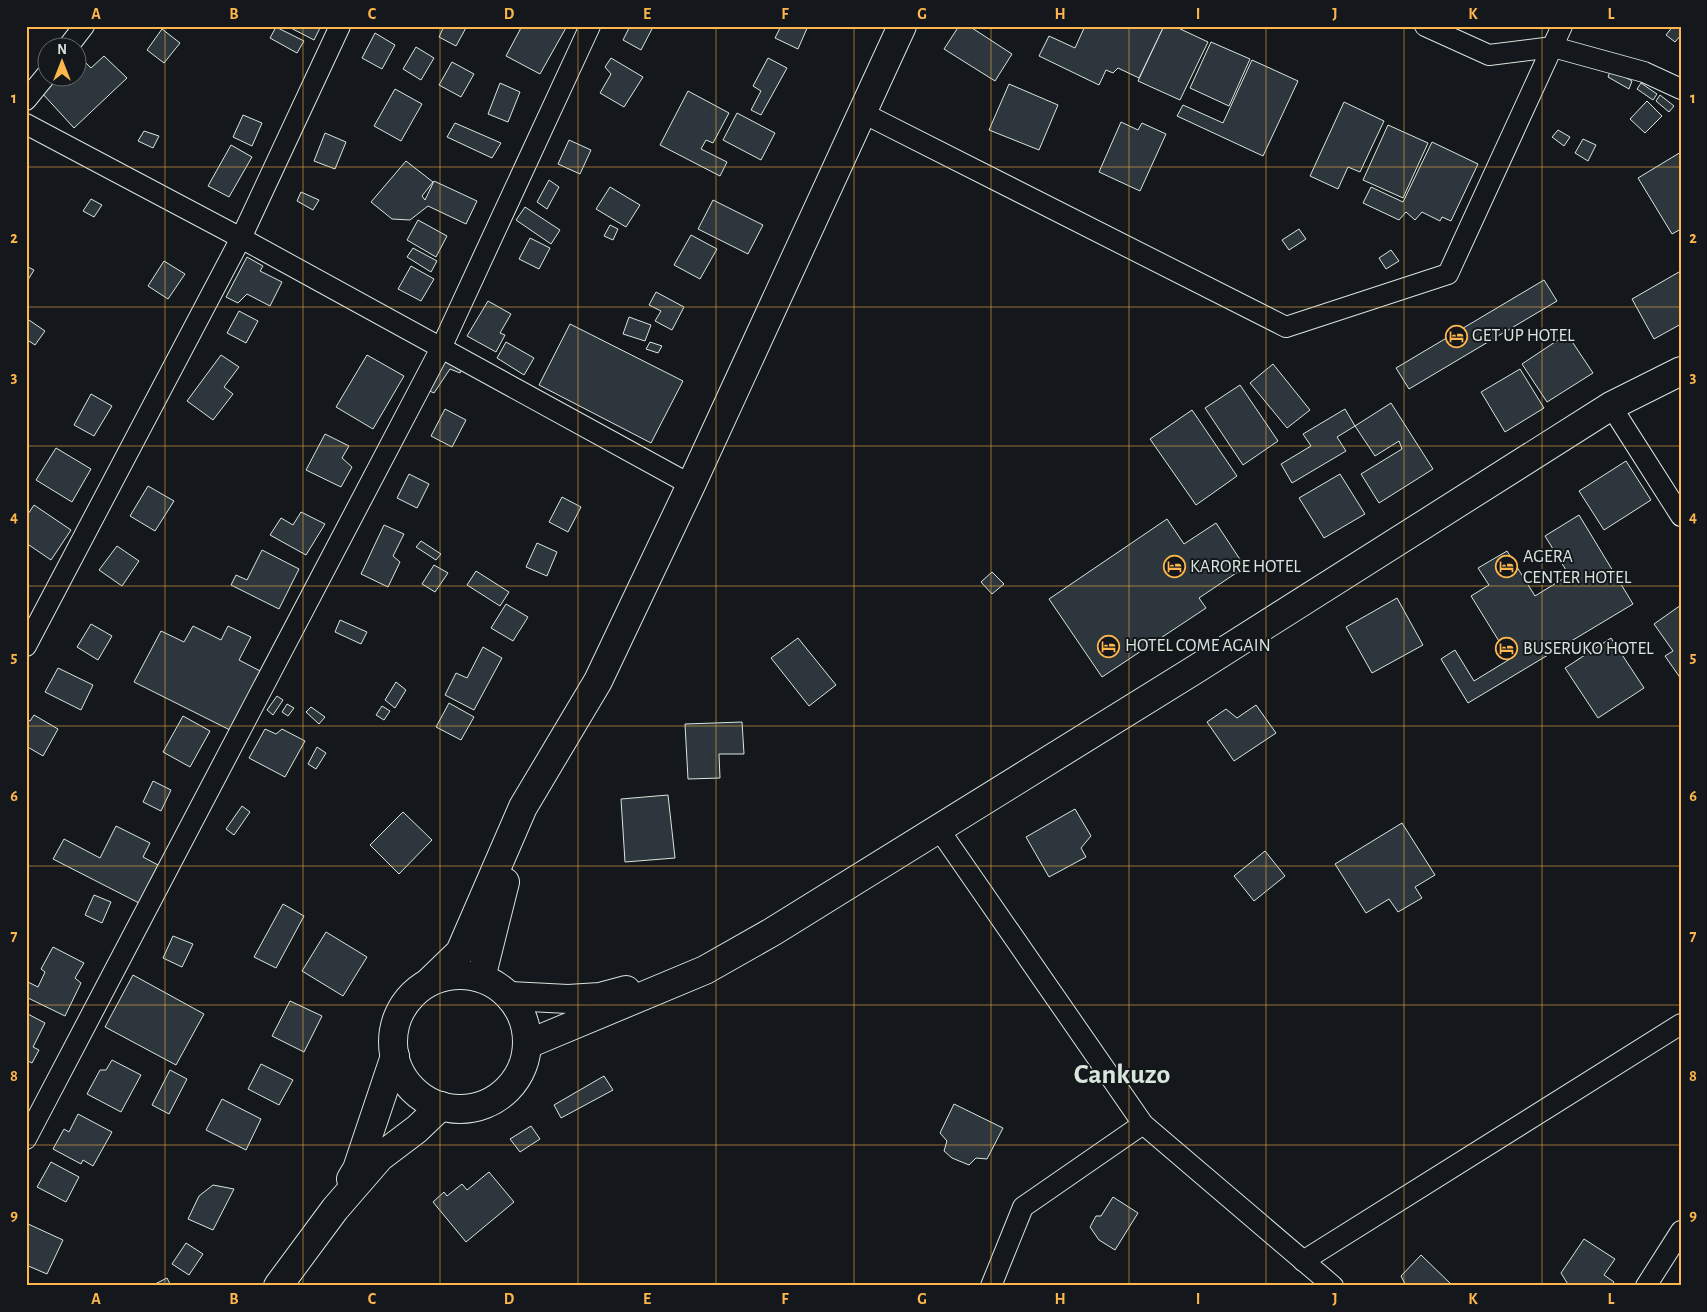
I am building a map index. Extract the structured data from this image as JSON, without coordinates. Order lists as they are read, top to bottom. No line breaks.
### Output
{"districts":["Cankuzo"],"places":{"hotel":["GET UP HOTEL","KARORE HOTEL","AGERA CENTER HOTEL","HOTEL COME AGAIN","BUSERUKO HOTEL"]},"north":"top","grid":{"columns":["A","B","C","D","E","F","G","H","I","J","K","L"],"rows":["1","2","3","4","5","6","7","8","9"]}}
